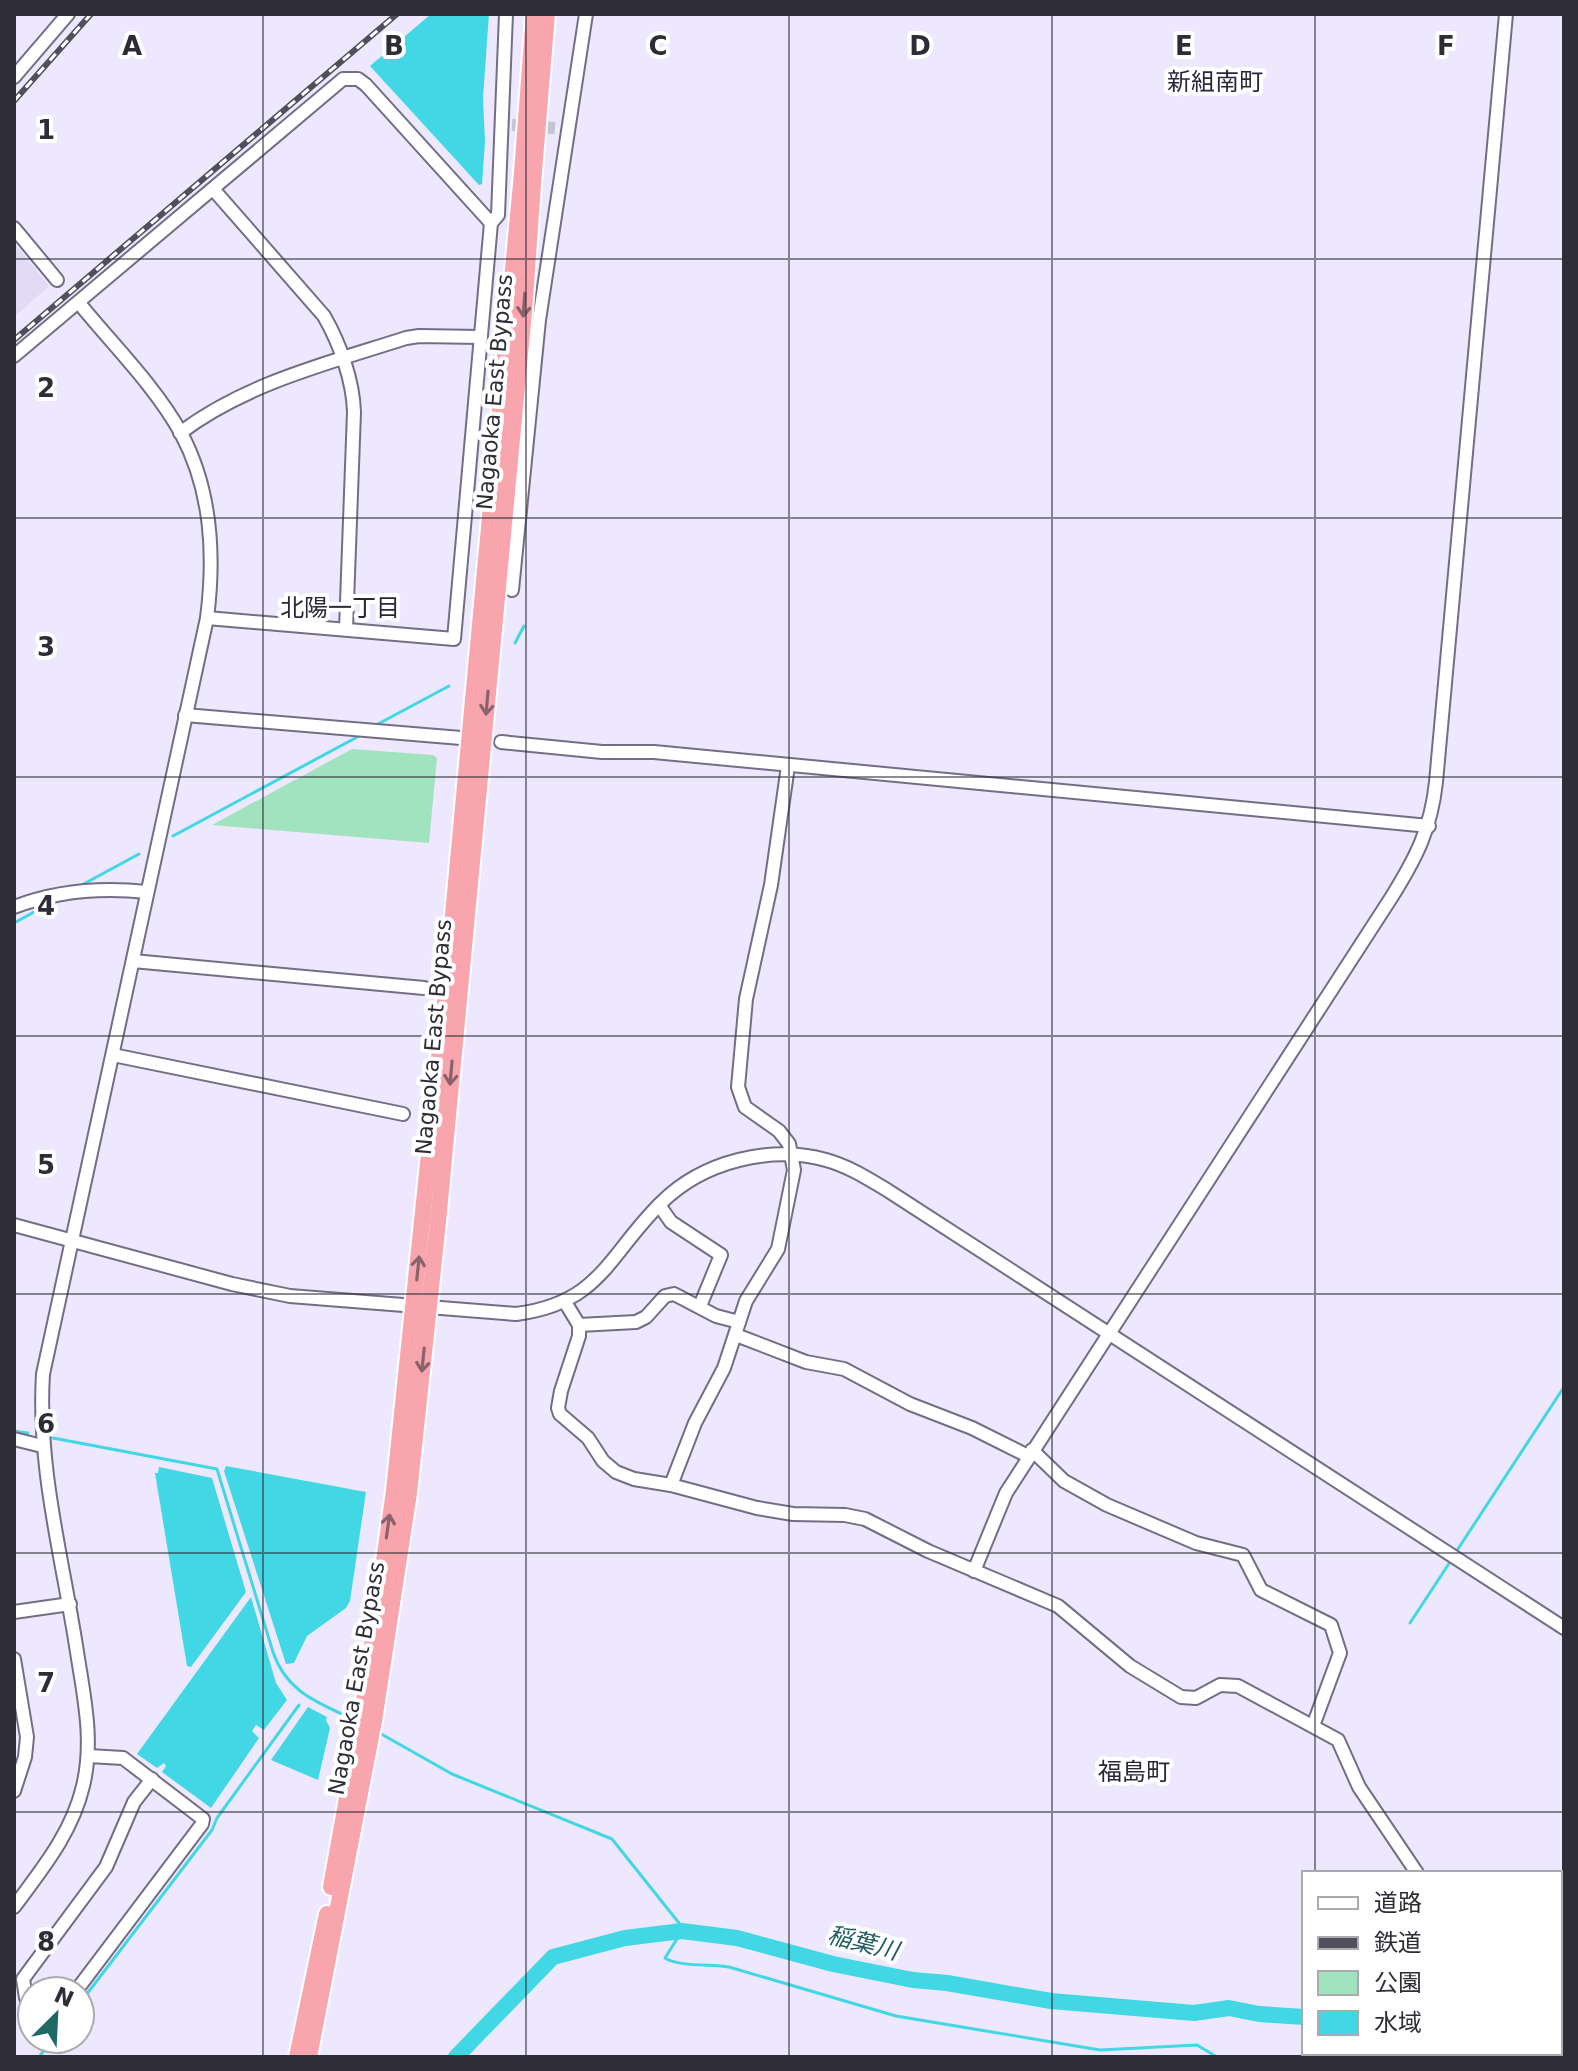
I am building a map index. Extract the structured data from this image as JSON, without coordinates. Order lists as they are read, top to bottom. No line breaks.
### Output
{"streets":{"highway":["Nagaoka East Bypass"]},"districts":["新組南町","北陽一丁目","福島町"],"water":["稲葉川"],"legend":["道路","鉄道","公園","水域"],"north":"top right","grid":{"columns":["A","B","C","D","E","F"],"rows":["1","2","3","4","5","6","7","8"]}}
